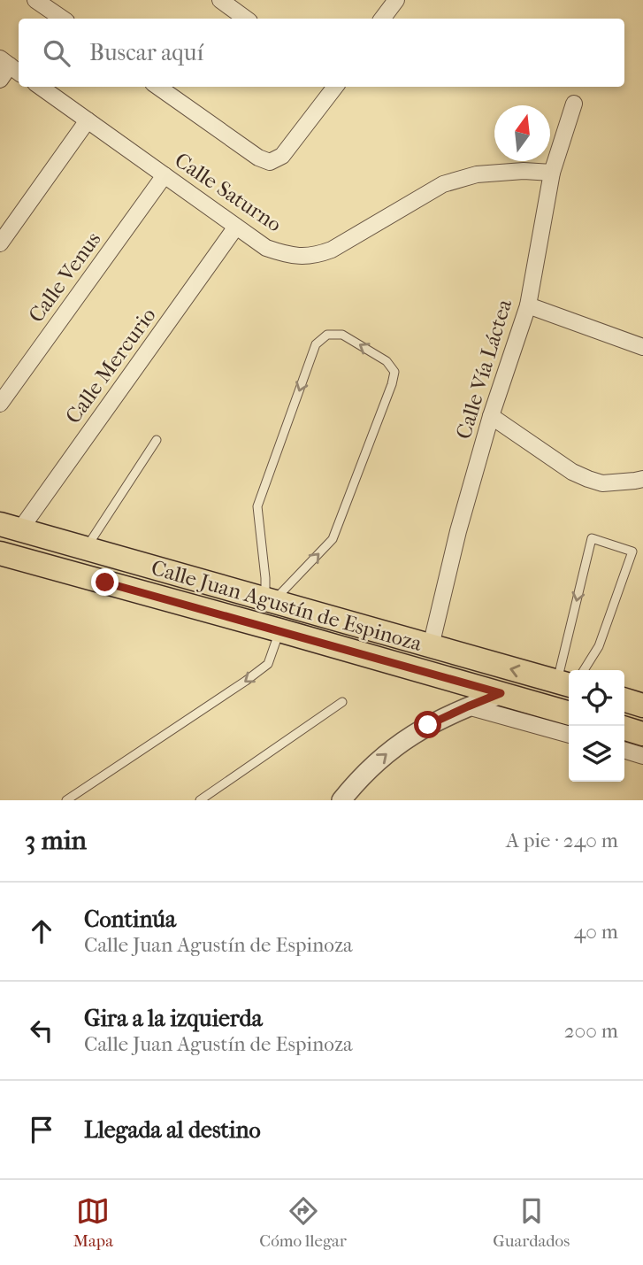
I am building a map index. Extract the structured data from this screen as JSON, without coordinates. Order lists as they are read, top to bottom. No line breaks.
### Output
{"streets":{"main road":["Calle Juan Agustín de Espinoza"],"street":["Calle Saturno","Calle Venus","Calle Mercurio","Calle Vía Láctea"]},"crossings":[["Calle Saturno","Calle Venus"],["Calle Saturno","Calle Mercurio"],["Calle Saturno","Calle Vía Láctea"],["Calle Mercurio","Calle Juan Agustín de Espinoza"],["Calle Vía Láctea","Calle Juan Agustín de Espinoza"]],"north":"top","page":{"search":"Buscar aquí","heading":["3 min","A pie · 240 m"],"list":[["Continúa","Calle Juan Agustín de Espinoza","40 m"],["Gira a la izquierda","Calle Juan Agustín de Espinoza","200 m"],"Llegada al destino"],"nav":["Mapa","Cómo llegar","Guardados"]}}
